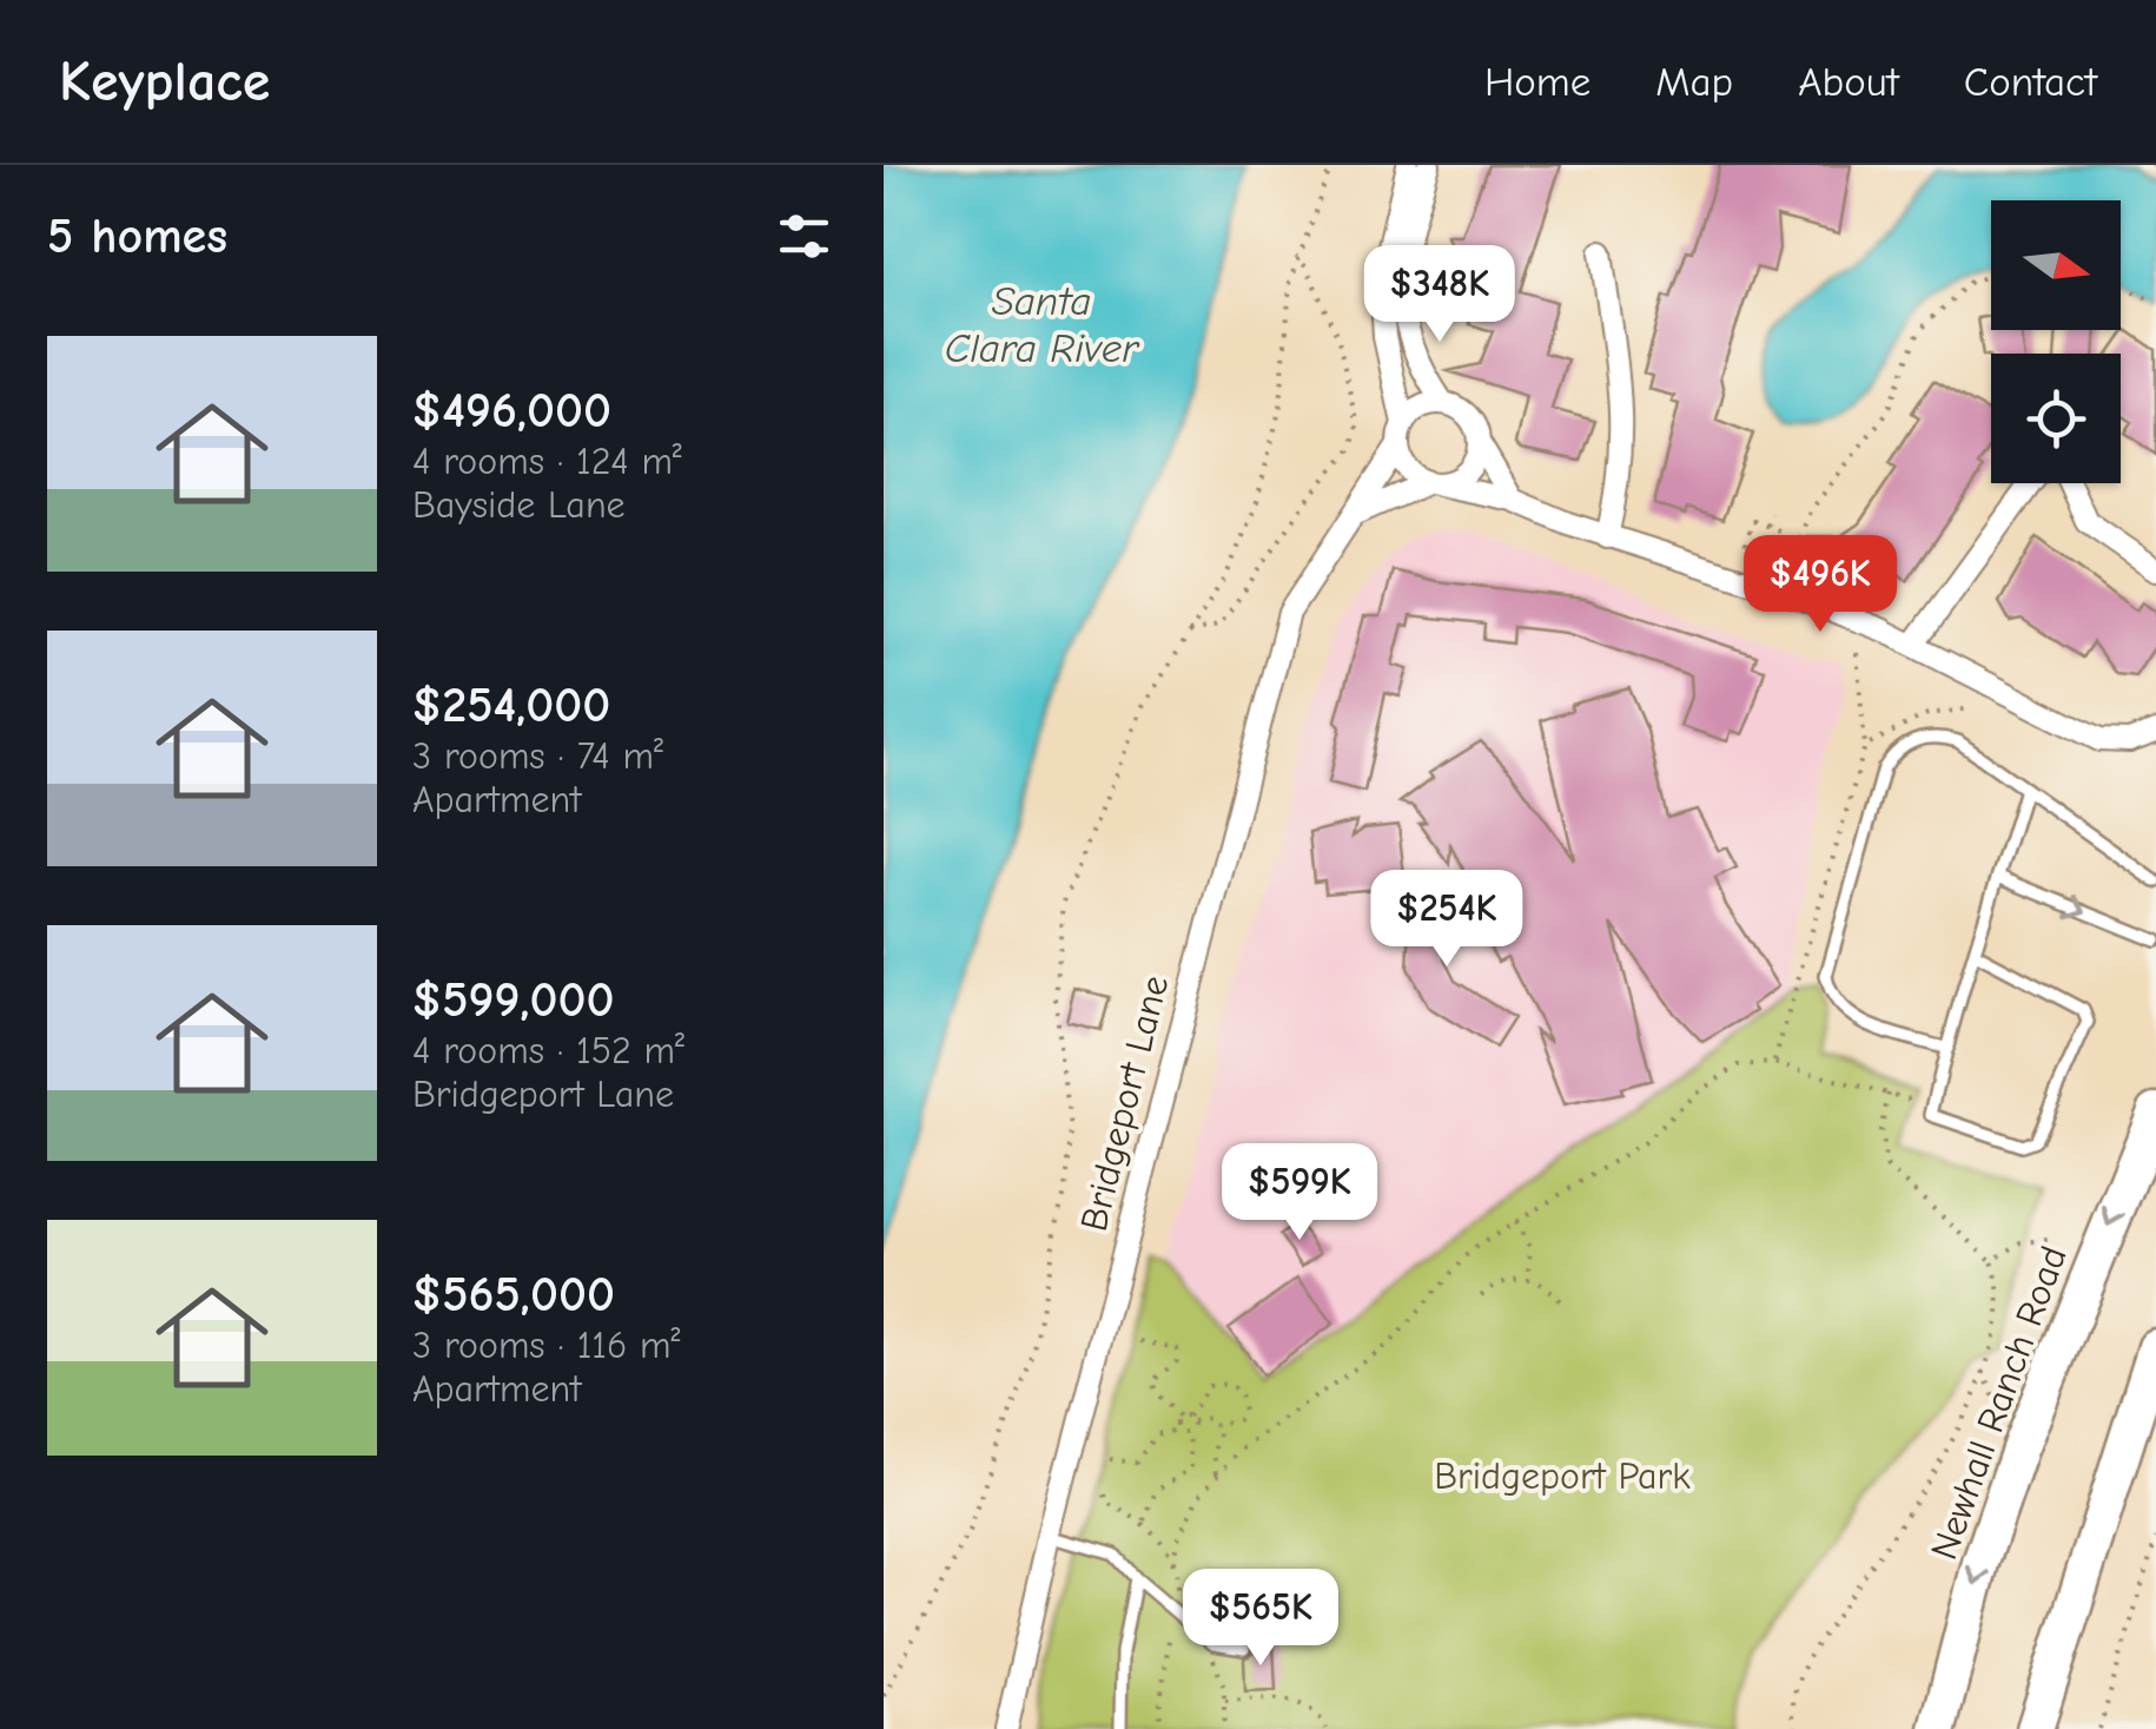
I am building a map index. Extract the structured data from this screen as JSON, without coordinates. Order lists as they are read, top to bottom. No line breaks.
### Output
{"streets":{"main road":["Newhall Ranch Road"],"street":["Bridgeport Lane"]},"water":["Santa Clara River"],"parks":["Bridgeport Park"],"north":"right","page":{"header":"Keyplace","nav":["Home","Map","About","Contact"],"heading":"5 homes","price":["$348K","$496K","$254K","$599K","$565K"],"list":[{"name":"$496,000","note":"4 rooms · 124 m² · Bayside Lane"},{"name":"$254,000","note":"3 rooms · 74 m² · Apartment"},{"name":"$599,000","note":"4 rooms · 152 m² · Bridgeport Lane"},{"name":"$565,000","note":"3 rooms · 116 m² · Apartment"}]}}
